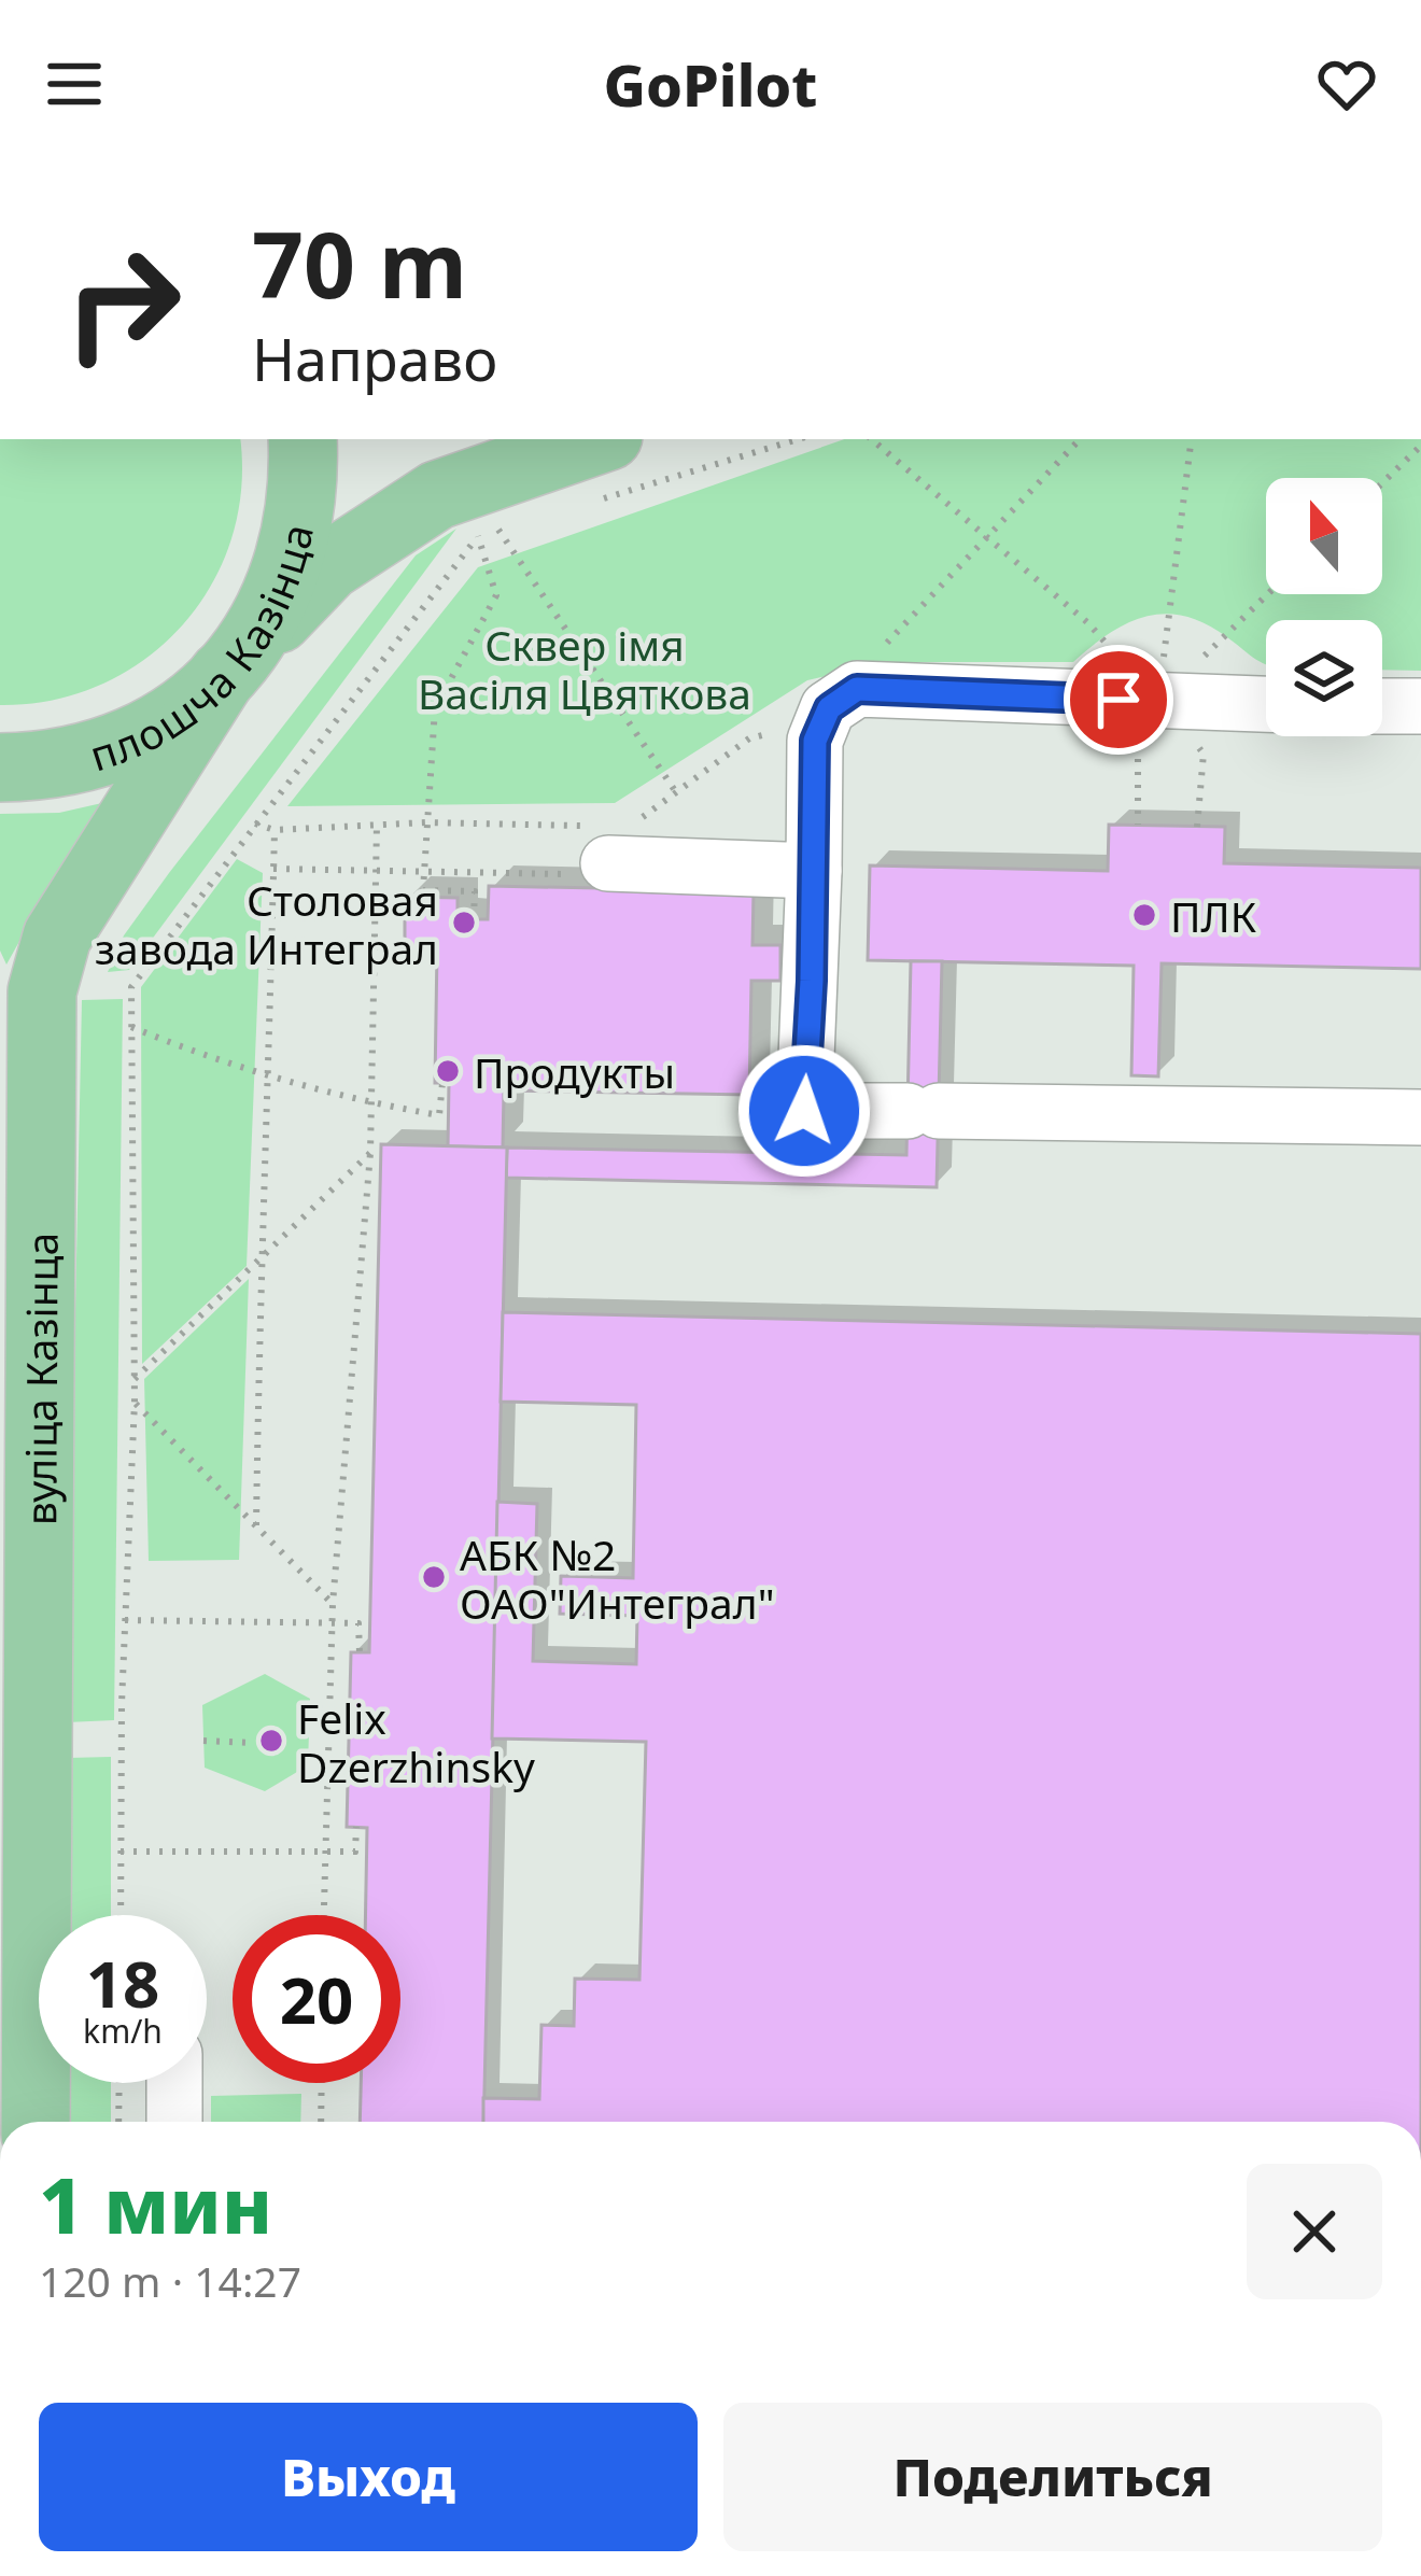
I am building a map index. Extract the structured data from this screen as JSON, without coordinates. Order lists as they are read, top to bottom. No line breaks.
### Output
{"streets":{"main road":["плошча Казінца","вуліца Казінца"]},"crossings":[["плошча Казінца","вуліца Казінца"]],"parks":["Сквер імя Васіля Цвяткова"],"places":["ПЛК","Столовая завода Интеграл","Продукты","АБК №2 ОАО\"Интеграл\"","Felix Dzerzhinsky"],"north":"top","page":{"header":"GoPilot","turn":["70 m","Направо"],"speed":"18 km/h","limit":"20","heading":["1 мин","120 m · 14:27"],"buttons":["Выход","Поделиться"]}}
